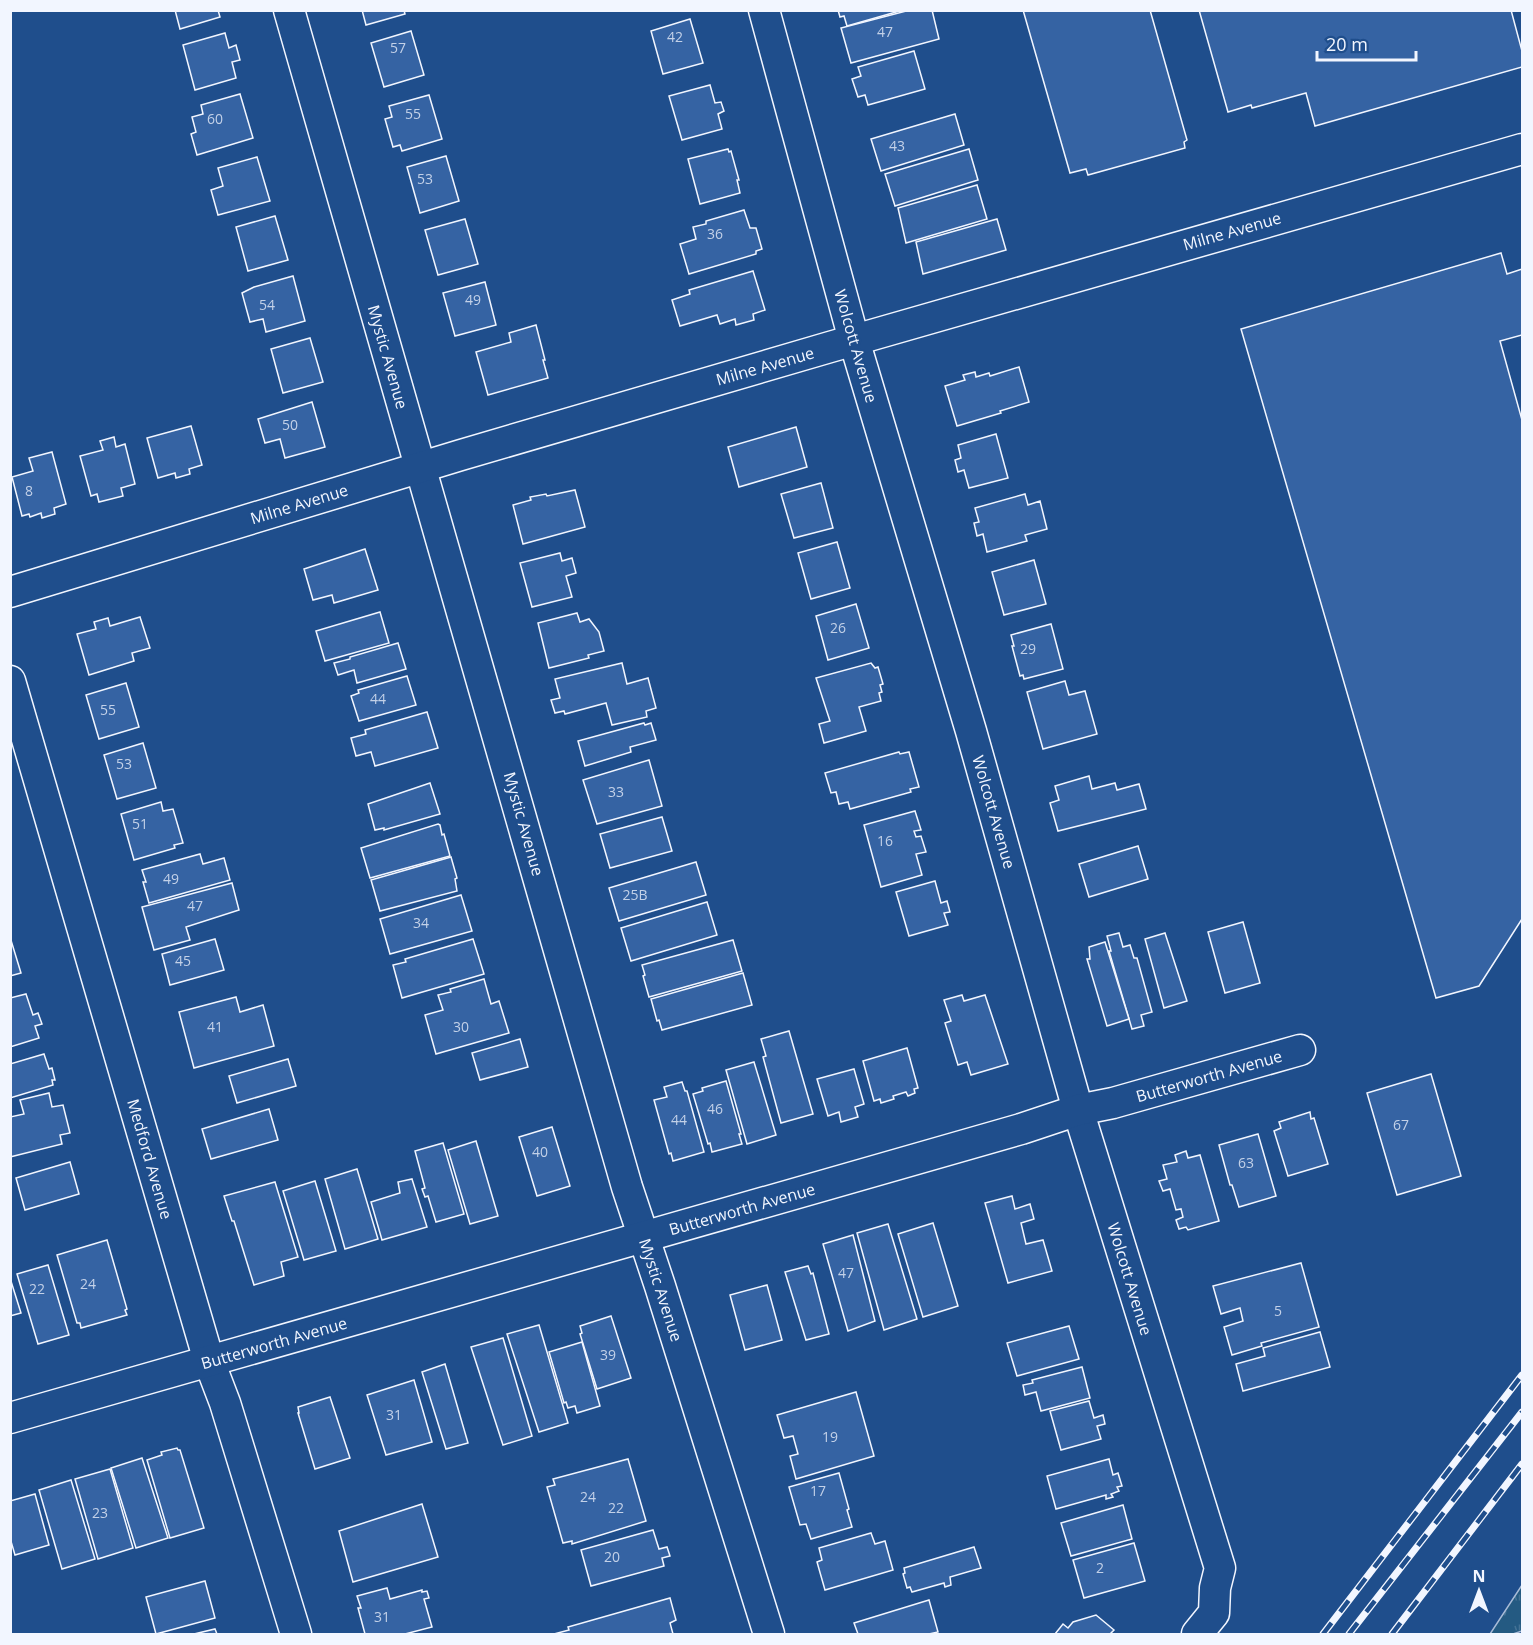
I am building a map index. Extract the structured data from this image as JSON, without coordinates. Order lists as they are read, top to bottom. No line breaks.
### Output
{"streets":{"street":["Milne Avenue","Wolcott Avenue","Mystic Avenue","Butterworth Avenue","Medford Avenue"]},"crossings":[["Milne Avenue","Wolcott Avenue"],["Milne Avenue","Mystic Avenue"],["Wolcott Avenue","Butterworth Avenue"],["Mystic Avenue","Butterworth Avenue"],["Butterworth Avenue","Medford Avenue"]],"house_numbers":["47","42","57","55","60","43","53","36","49","54","50","8","26","29","44","55","53","33","51","16","49","25B","47","34","45","41","30","46","44","67","40","63","47","24","22","5","39","31","19","17","24","22","23","20","2","31"],"scale_bar":"20 m","north":"top"}
